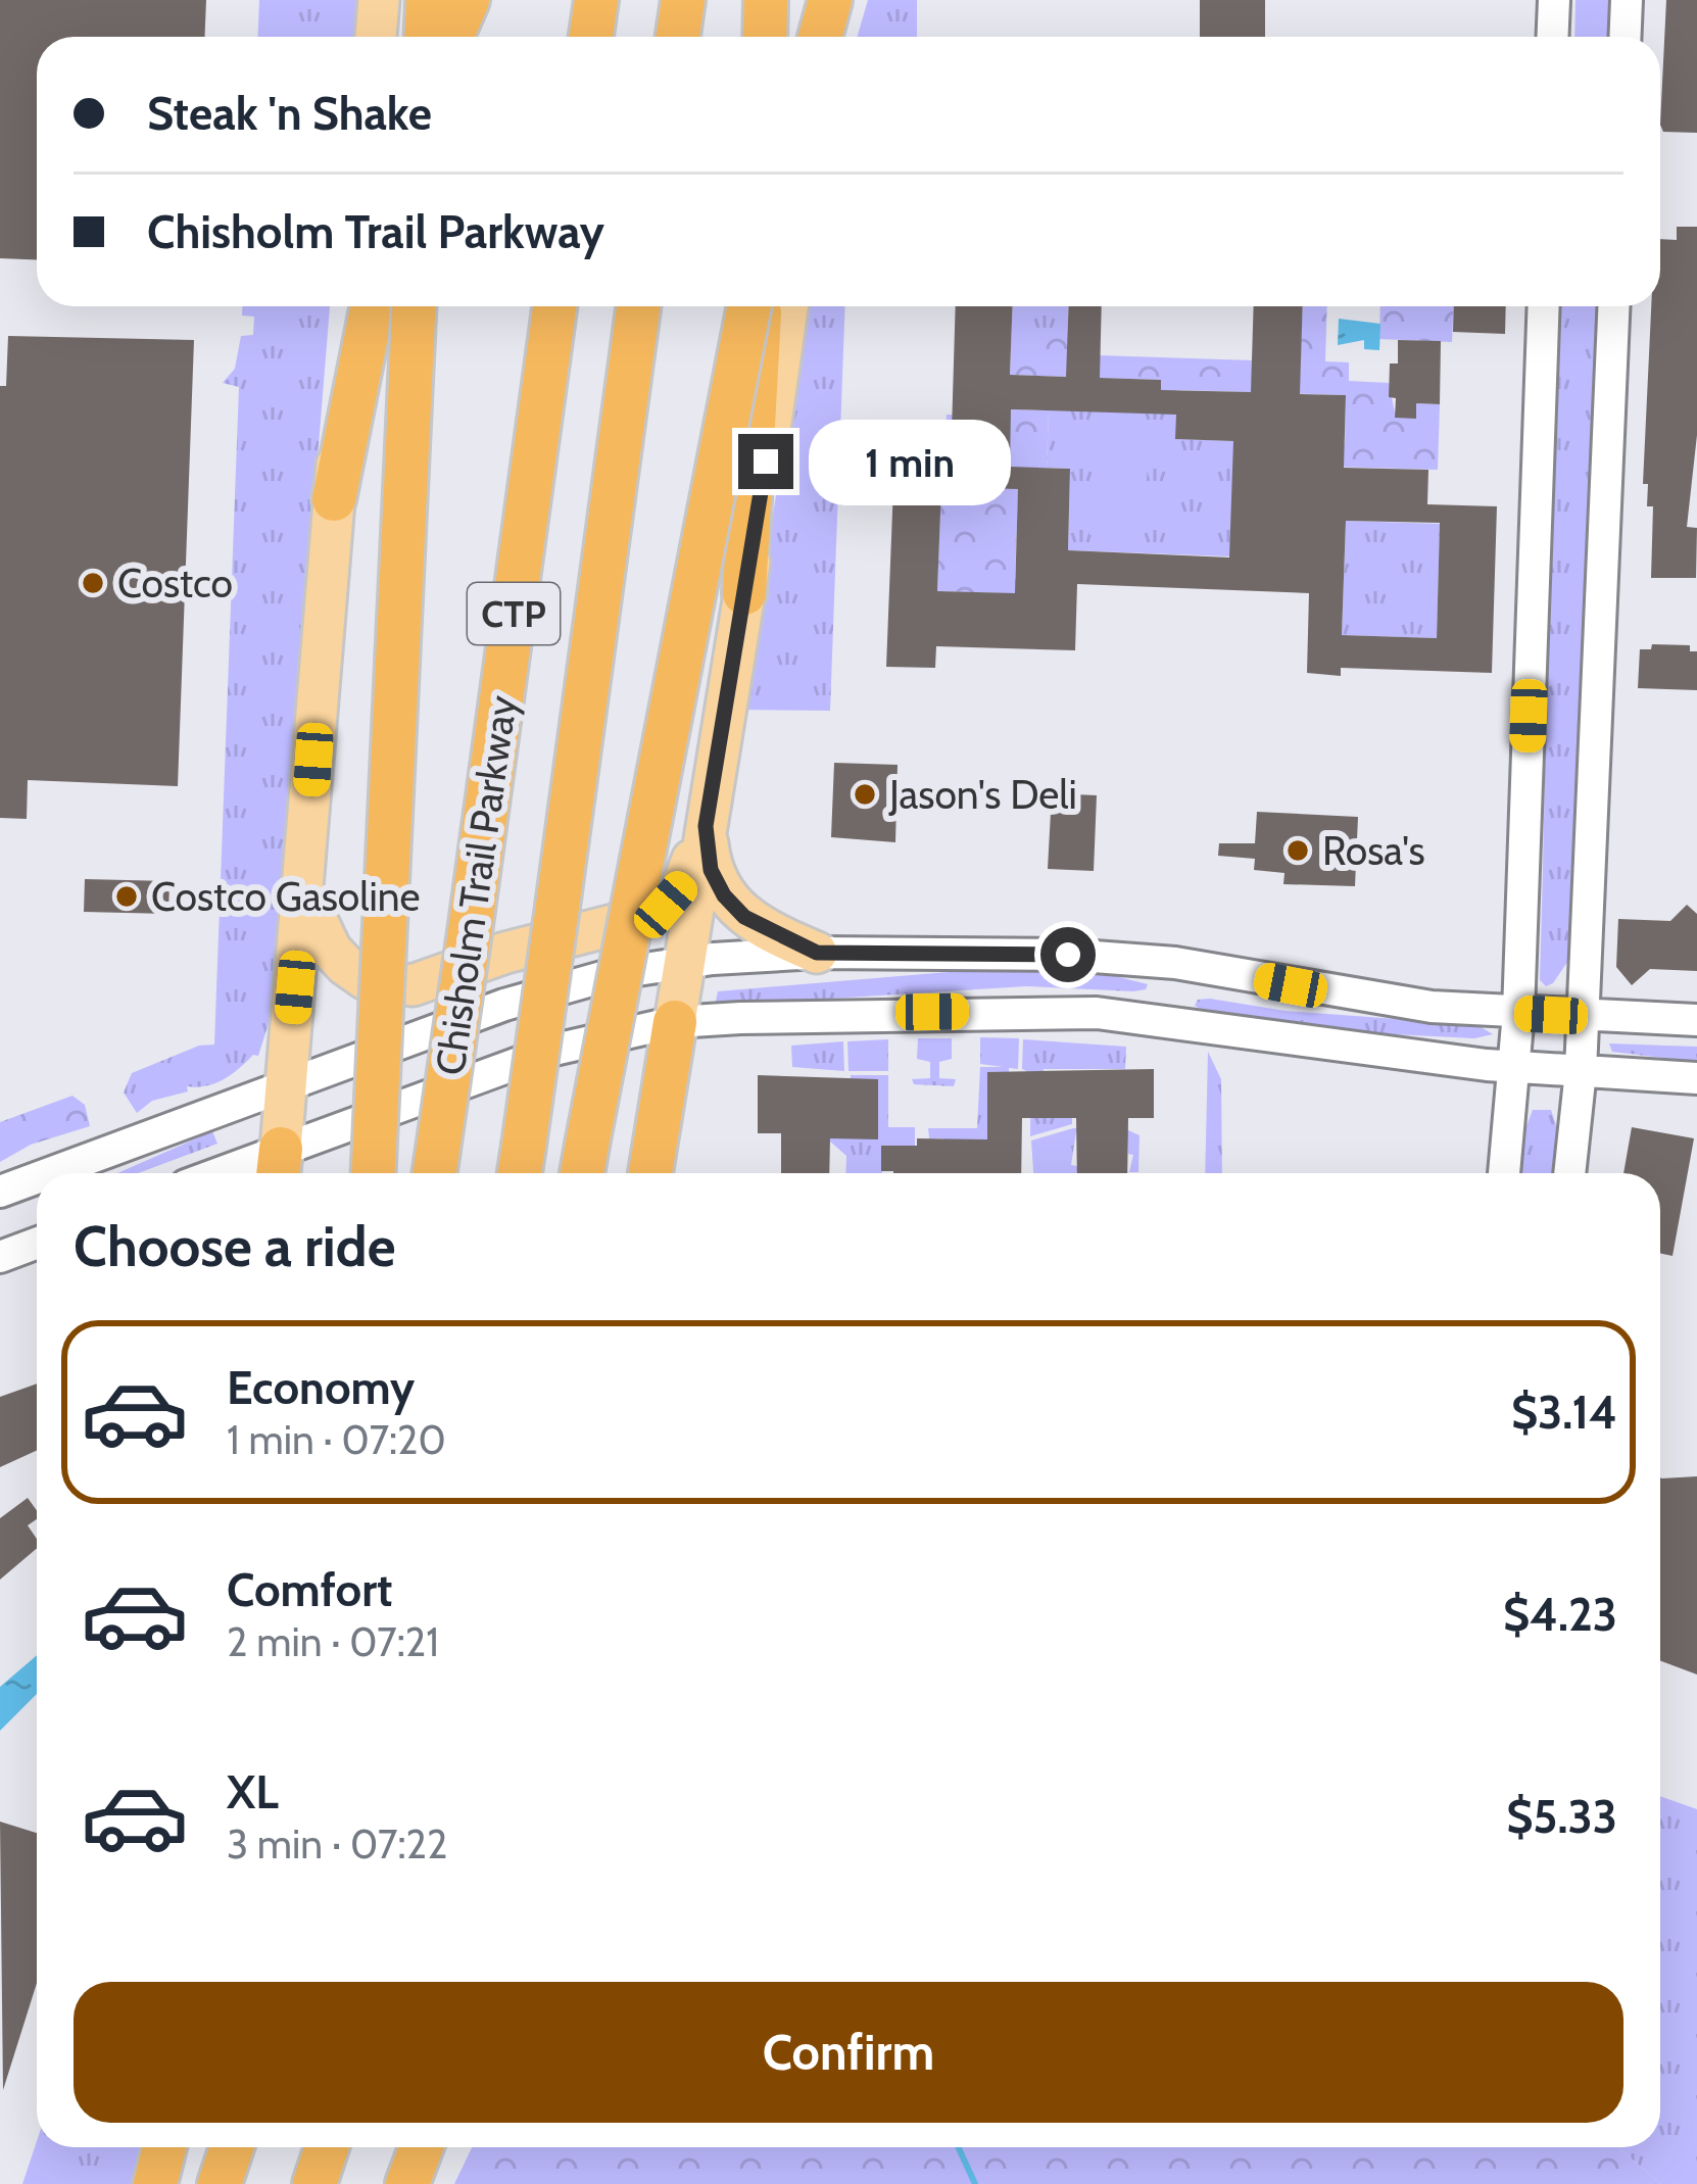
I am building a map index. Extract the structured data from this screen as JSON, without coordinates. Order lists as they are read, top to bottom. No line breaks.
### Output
{"streets":{"highway":["CTP","Chisholm Trail Parkway"]},"places":["Costco","Jason's Deli","Rosa's","Costco Gasoline"],"page":{"banner":["Steak 'n Shake","Chisholm Trail Parkway"],"bubble":"1 min","heading":"Choose a ride","list":[{"name":"Economy","note":"1 min · 07:20","value":"$3.14"},{"name":"Comfort","note":"2 min · 07:21","value":"$4.23"},{"name":"XL","note":"3 min · 07:22","value":"$5.33"}],"buttons":"Confirm"}}
